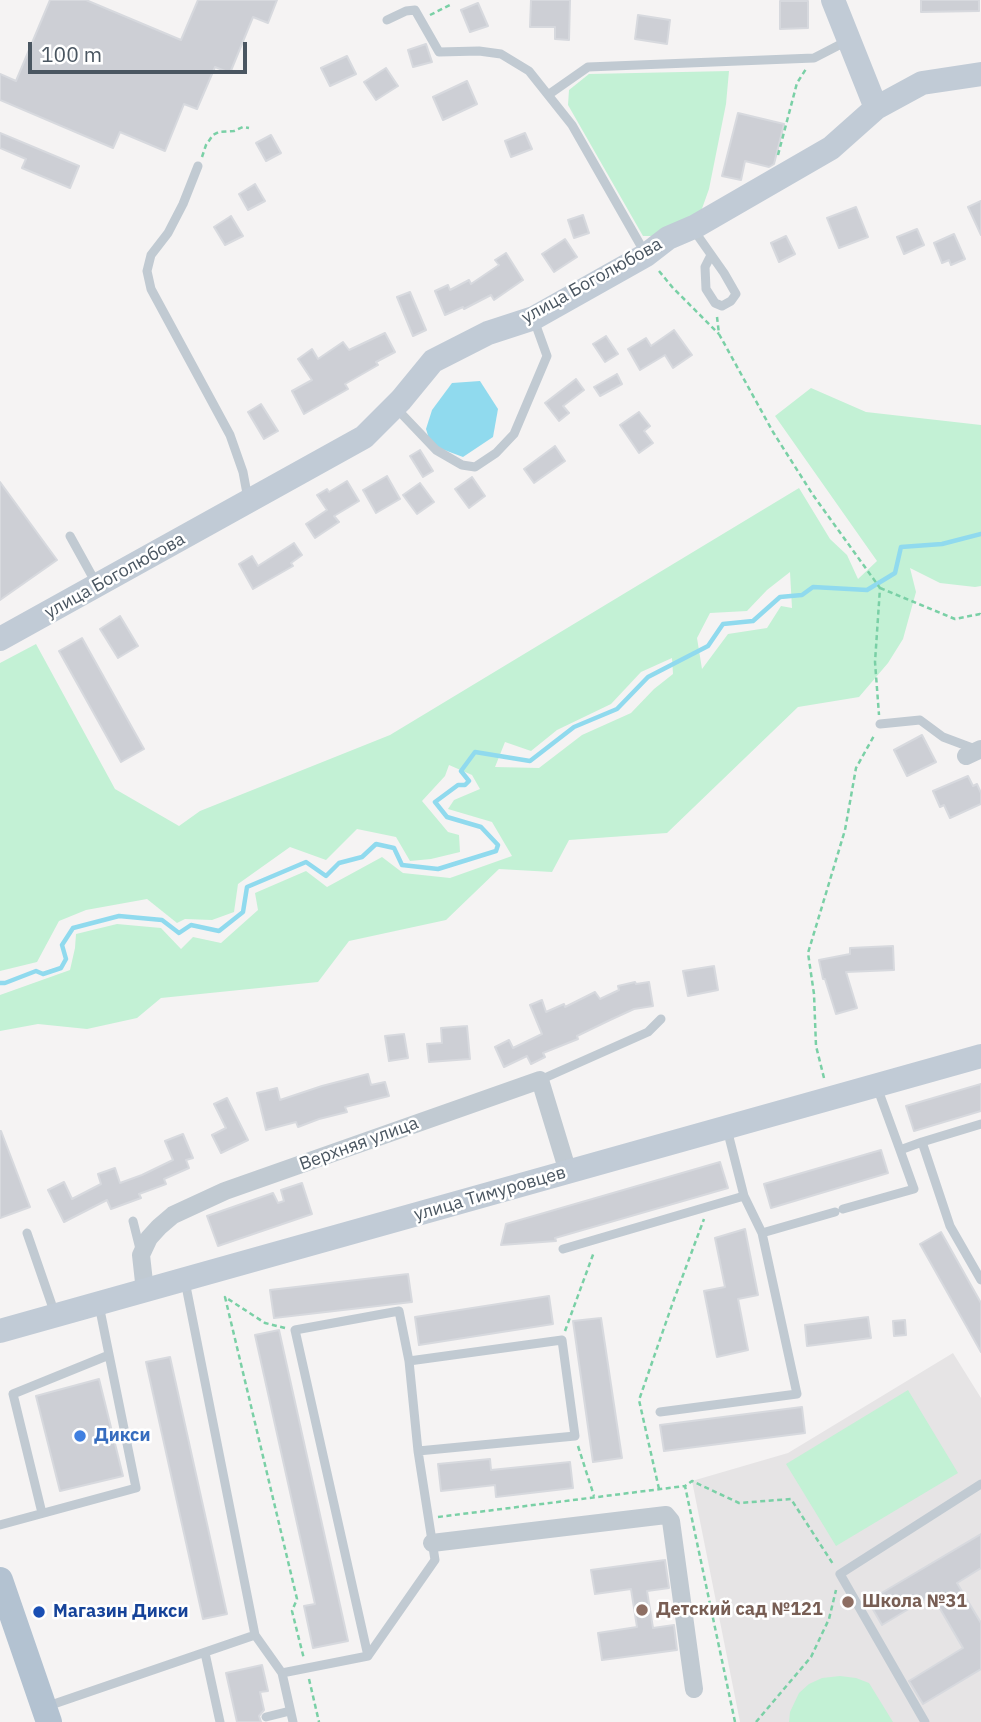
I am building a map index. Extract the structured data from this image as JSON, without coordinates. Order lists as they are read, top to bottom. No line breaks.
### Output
{"streets":{"street":["улица Боголюбова","Верхняя улица","улица Тимуровцев"]},"places":["Дикси","Школа №31","Детский сад №121","Магазин Дикси"],"scale_bar":"100 m"}
